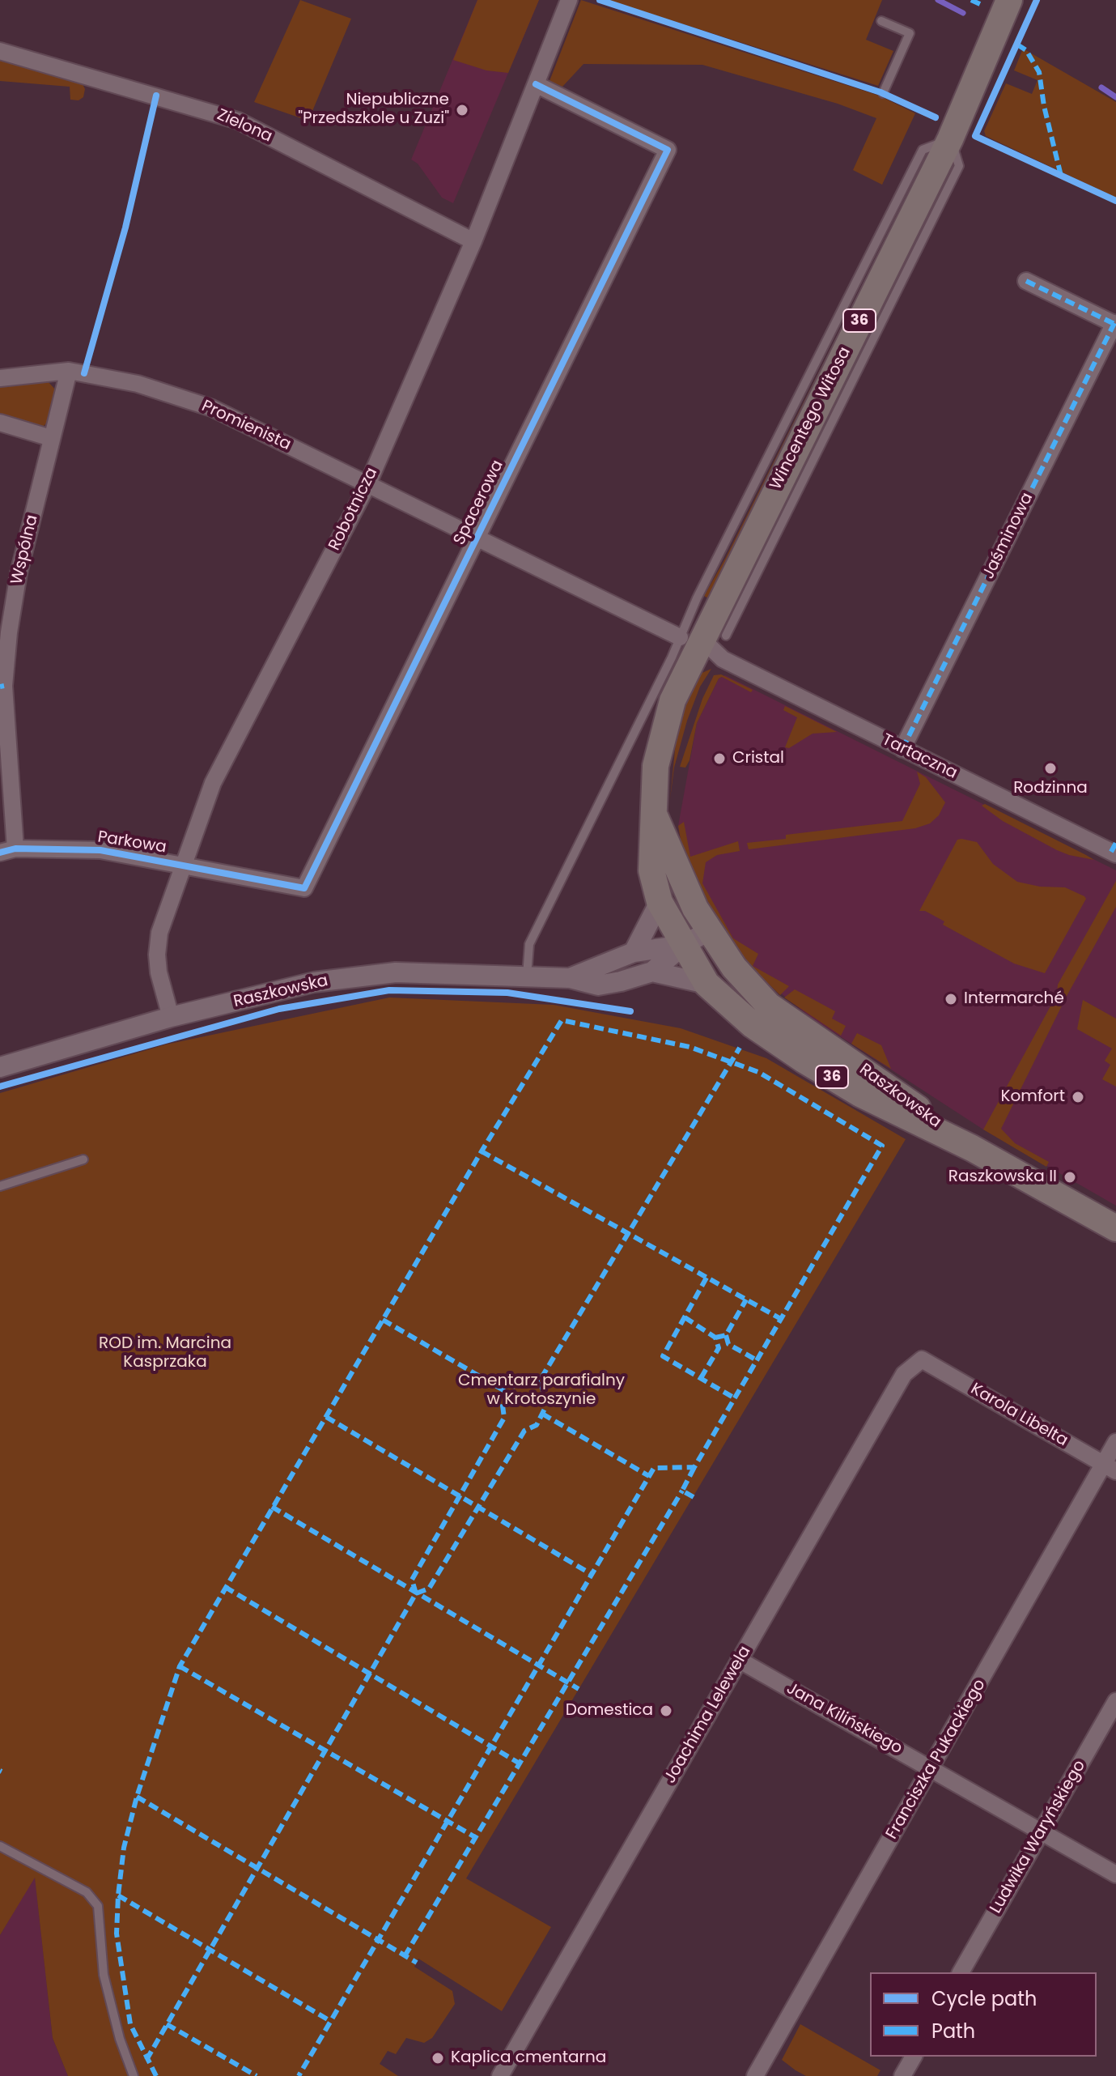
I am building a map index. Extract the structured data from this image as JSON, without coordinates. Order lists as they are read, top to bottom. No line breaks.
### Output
{"streets":{"main road":["36","Wincentego Witosa","Raszkowska"],"street":["Zielona","Promienista","Spacerowa","Robotnicza","Jaśminowa","Wspólna","Tartaczna","Parkowa","Karola Libelta","Joachima Lelewela","Jana Kilińskiego","Franciszka Pukackiego","Ludwika Waryńskiego"]},"crossings":[["Zielona","Robotnicza"],["Wincentego Witosa","Tartaczna"],["Wincentego Witosa","Raszkowska"],["Promienista","Spacerowa"],["Promienista","Robotnicza"],["Promienista","Wspólna"],["Promienista","Tartaczna"],["Spacerowa","Robotnicza"],["Spacerowa","Tartaczna"],["Spacerowa","Parkowa"],["Robotnicza","Parkowa"],["Robotnicza","Raszkowska"],["Jaśminowa","Tartaczna"],["Wspólna","Parkowa"],["Karola Libelta","Joachima Lelewela"],["Karola Libelta","Franciszka Pukackiego"],["Joachima Lelewela","Jana Kilińskiego"],["Jana Kilińskiego","Franciszka Pukackiego"],["Jana Kilińskiego","Ludwika Waryńskiego"]],"parks":["ROD im. Marcina Kasprzaka","Cmentarz parafialny w Krotoszynie"],"places":["Niepubliczne \"Przedszkole u Zuzi\"","Cristal","Rodzinna","Intermarché","Komfort","Raszkowska II","Domestica","Kaplica cmentarna"],"legend":["Cycle path","Path"]}
